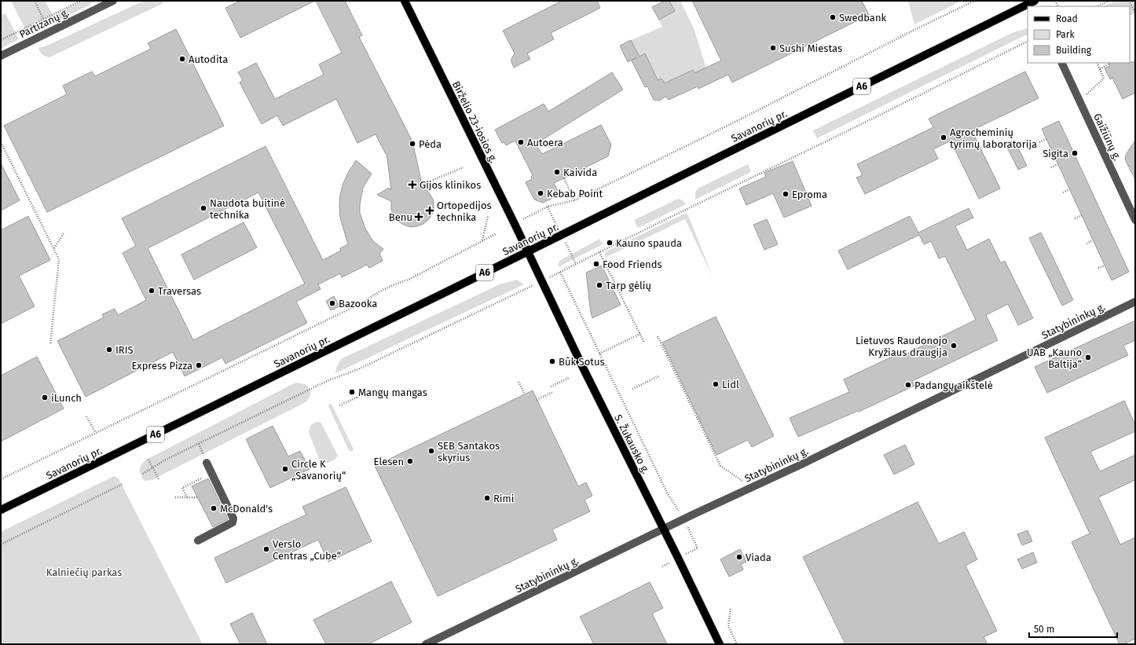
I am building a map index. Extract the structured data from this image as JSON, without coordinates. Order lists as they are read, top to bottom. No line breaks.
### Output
{"streets":{"main road":["A6","Birželio 23-iosios g.","Savanorių pr.","S. Žukausko g."],"street":["Partizanų g.","Gaižiūnų g.","Statybininkų g."]},"crossings":[["Birželio 23-iosios g.","Savanorių pr."],["Birželio 23-iosios g.","S. Žukausko g."],["Savanorių pr.","S. Žukausko g."],["Statybininkų g.","S. Žukausko g."]],"parks":["Kalniečių parkas"],"places":{"other":["Swedbank","Sushi Miestas","Autodita","Agrocheminių tyrimų laboratorija","Autoera","Pėda","Sigita","Kaivida","Kebab Point","Eproma","Naudota buitinė technika","Kauno spauda","Food Friends","Tarp gėlių","Traversas","Bazooka","Lietuvos Raudonojo Kryžiaus draugija","IRIS","UAB „Kauno Baltija“","Būk Sotus","Express Pizza","Lidl","Padangų aikštelė","Mangų mangas","iLunch","SEB Santakos skyrius","Elesen","Circle K „Savanorių“","Rimi","McDonald's","Verslo Centras „Cube“","Viada"],"health":["Gijos klinikos","Ortopedijos technika","Benu"]},"legend":["Road","Park","Building"],"scale_bar":"50 m"}
